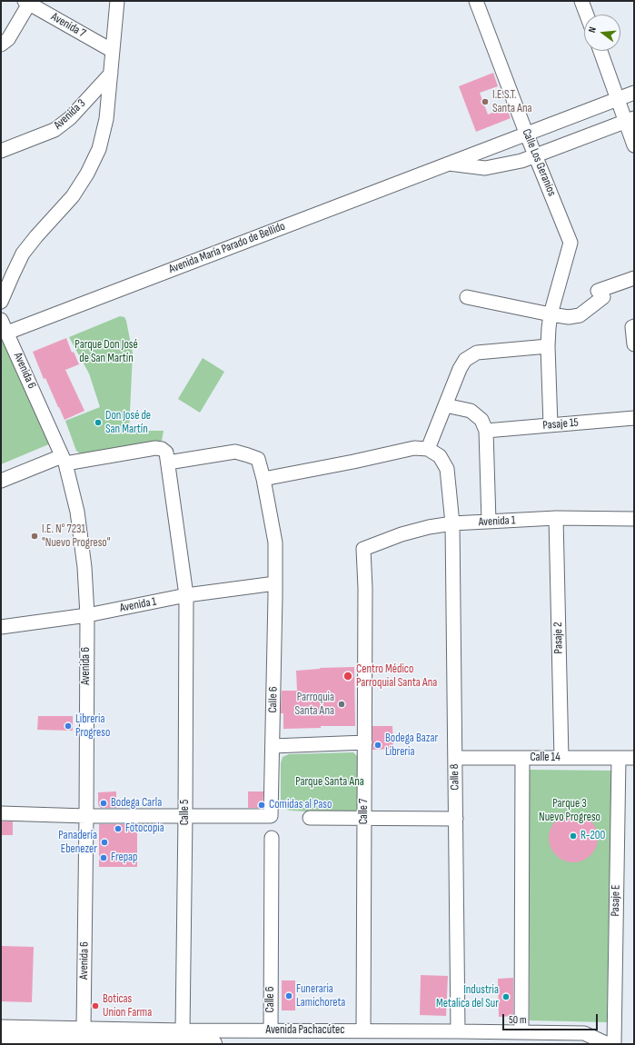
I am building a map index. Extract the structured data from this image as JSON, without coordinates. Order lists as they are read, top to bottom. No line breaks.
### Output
{"streets":{"street":["Avenida 7","Avenida 3","Calle Los Geranios","Avenida María Parado de Bellido","Avenida 6","Pasaje 15","Avenida 1","Pasaje 2","Calle 6","Calle 14","Calle 8","Calle 7","Calle 5","Pasaje E","Avenida Pachacútec"]},"crossings":[["Calle Los Geranios","Avenida María Parado de Bellido"],["Avenida María Parado de Bellido","Avenida 6"],["Avenida 6","Avenida 1"],["Avenida 6","Avenida Pachacútec"],["Avenida 1","Pasaje 2"],["Avenida 1","Calle 6"],["Avenida 1","Calle 8"],["Avenida 1","Calle 7"],["Avenida 1","Calle 5"],["Pasaje 2","Calle 14"],["Calle 6","Calle 5"],["Calle 6","Avenida Pachacútec"],["Calle 14","Calle 8"],["Calle 14","Pasaje E"],["Calle 8","Avenida Pachacútec"],["Calle 7","Avenida Pachacútec"],["Calle 5","Avenida Pachacútec"]],"parks":["Parque Don José de San Martín","Parque Santa Ana","Parque 3 Nuevo Progreso"],"places":["I.E.S.T. Santa Ana","Don José de San Martín","I.E. N° 7231 \"Nuevo Progreso\"","Centro Médico Parroquial Santa Ana","Parroquia Santa Ana","Libreria Progreso","Bodega Bazar Libreria","Bodega Carla","Comidas al Paso","Fotocopia","R-200","Panadería Ebenezer","Frepap","Funeraria Lamichoreta","Industria Metalica del Sur","Boticas Union Farma"],"scale_bar":"50 m","north":"left"}
